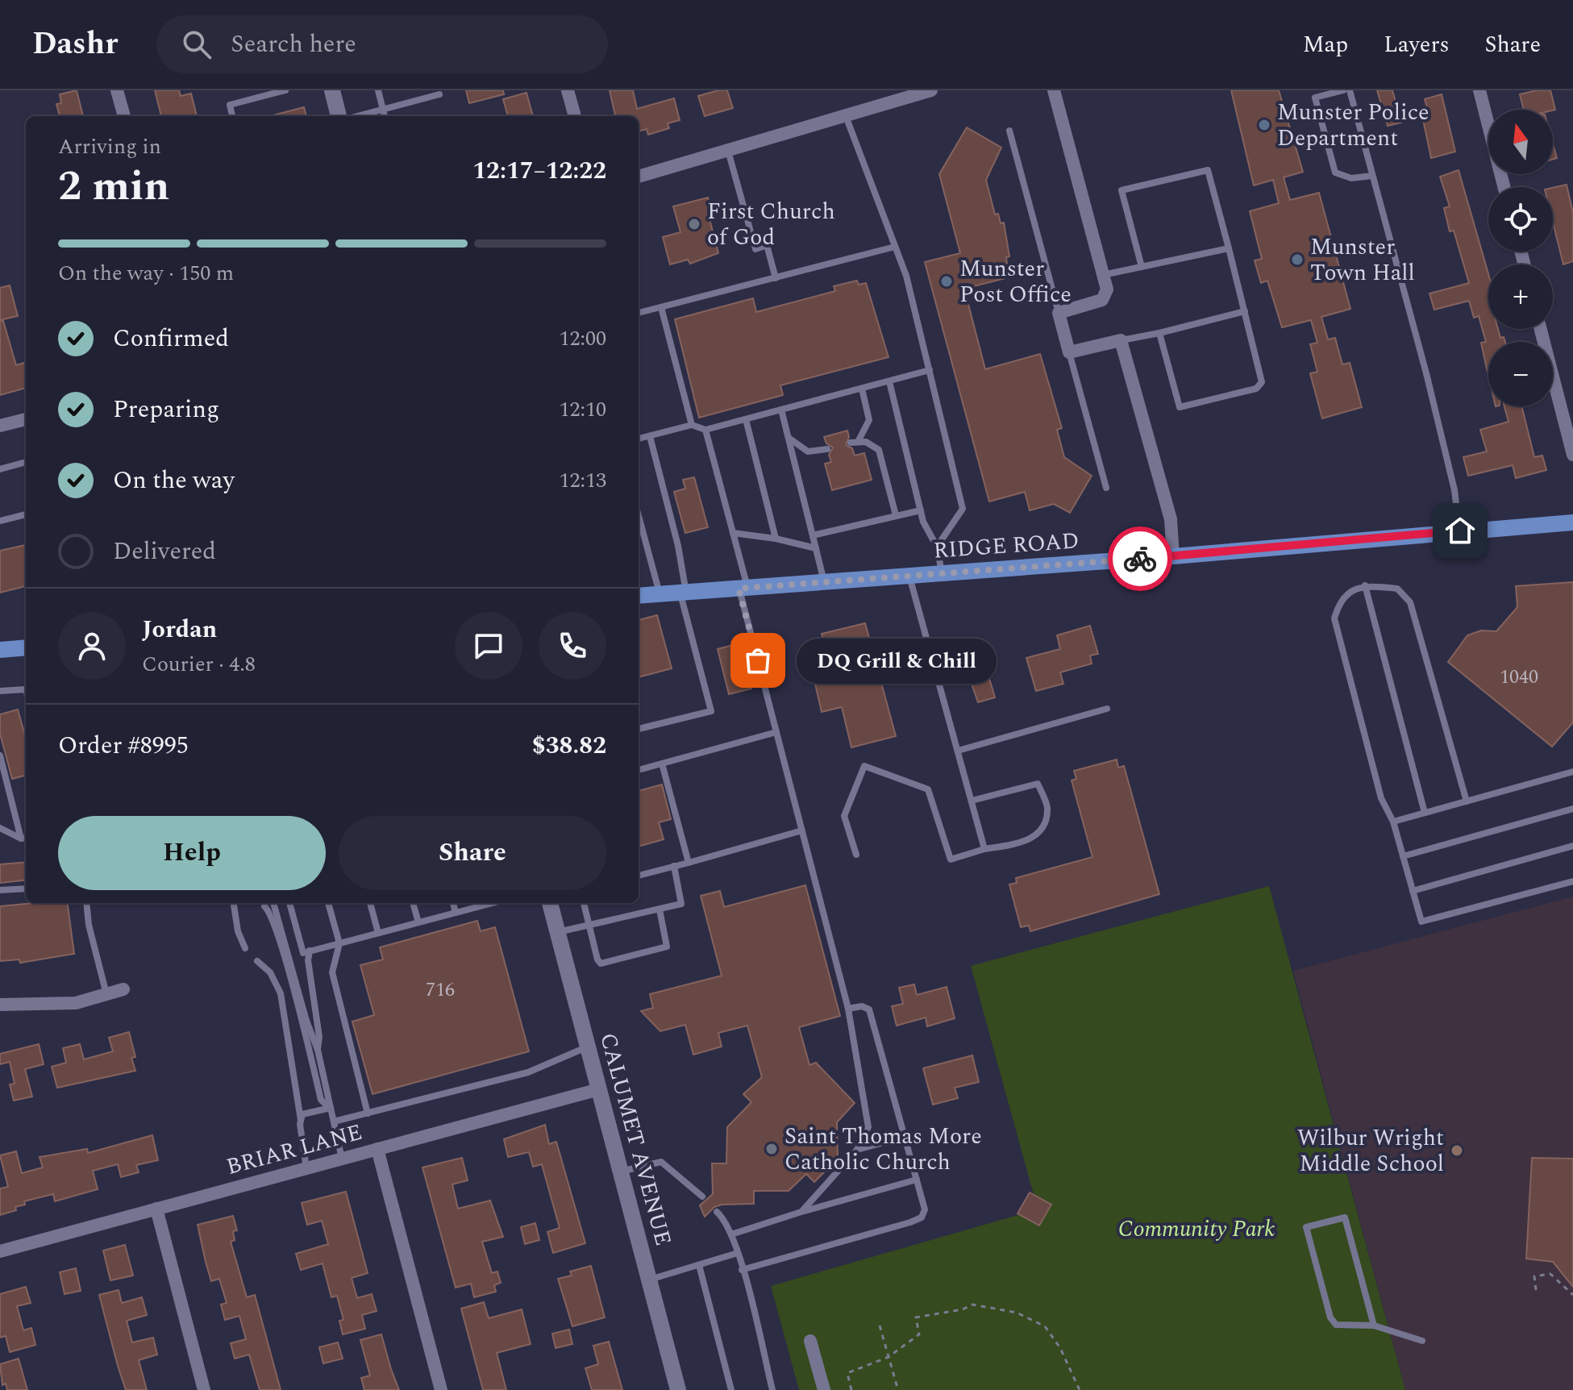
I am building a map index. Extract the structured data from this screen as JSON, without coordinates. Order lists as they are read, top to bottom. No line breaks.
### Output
{"streets":{"main road":["RIDGE ROAD","CALUMET AVENUE"],"street":["BRIAR LANE"]},"crossings":[["CALUMET AVENUE","BRIAR LANE"]],"parks":["Community Park"],"places":["Munster Police Department","First Church of God","Munster Town Hall","Munster Post Office","DQ Grill & Chill","Saint Thomas More Catholic Church","Wilbur Wright Middle School"],"house_numbers":["1040","716"],"north":"top","page":{"header":"Dashr","search":"Search here","nav":["Map","Layers","Share"],"map_buttons":["+","−"],"heading":["2 min","Arriving in","12:17–12:22"],"panel":["Jordan","Courier · 4.8","Order #8995","$38.82"],"bar":"On the way · 150 m","list":[["Confirmed","12:00"],["Preparing","12:10"],["On the way","12:13"],"Delivered"],"bubble":"DQ Grill & Chill","buttons":["Help","Share"]}}
